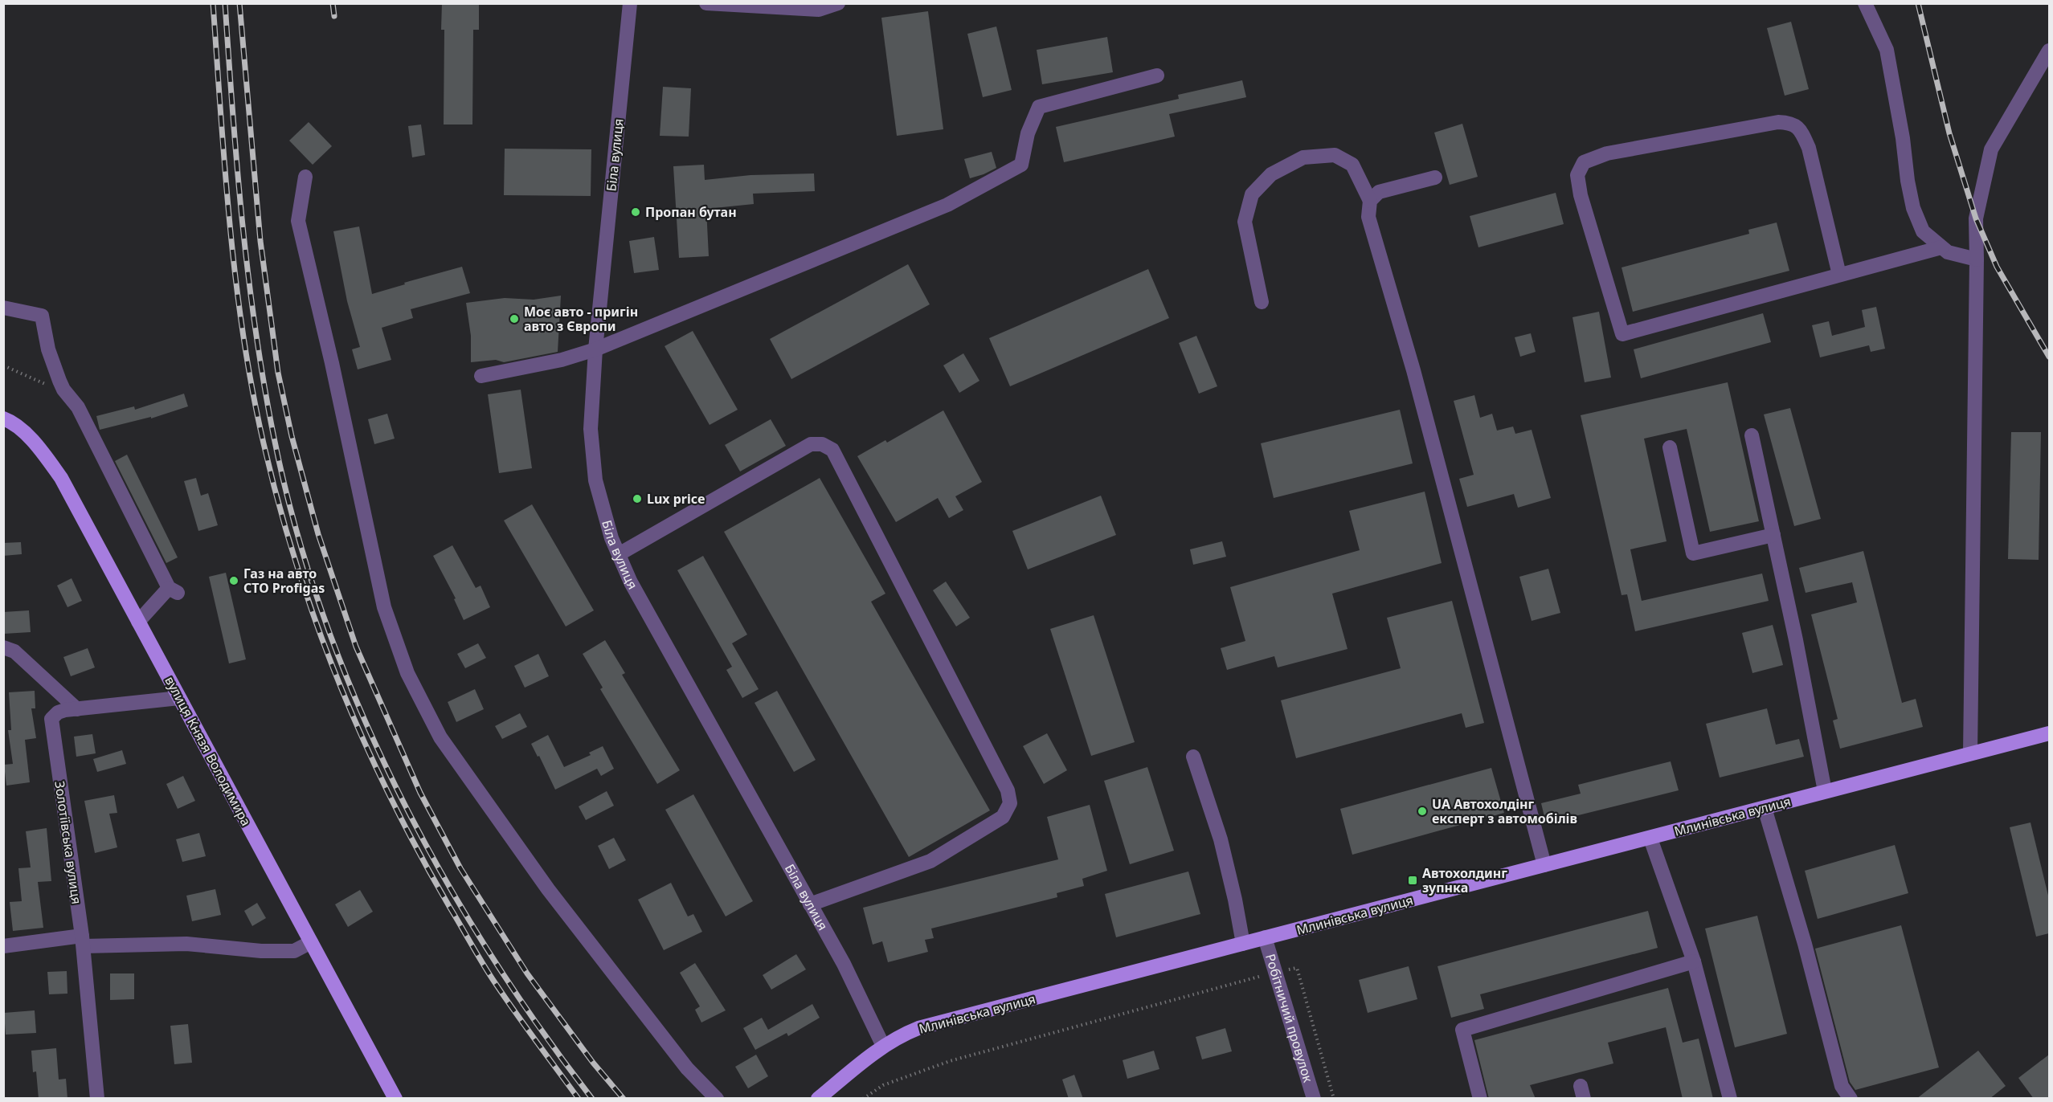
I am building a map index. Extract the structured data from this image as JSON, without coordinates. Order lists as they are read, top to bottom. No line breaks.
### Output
{"streets":{"main road":["вулиця Князя Володимира","Млинівська вулиця"],"street":["Біла вулиця","Золотіївська вулиця","Робітничий провулок"]},"crossings":[["Біла вулиця","Млинівська вулиця"],["вулиця Князя Володимира","Золотіївська вулиця"],["Млинівська вулиця","Робітничий провулок"]],"places":{"other":["Пропан бутан","Моє авто - пригін авто з Європи","Lux price","Газ на авто СТО Profigas","UA Автохолдінг експерт з автомобілів"],"transit":["Автохолдинг зупнка"]}}
